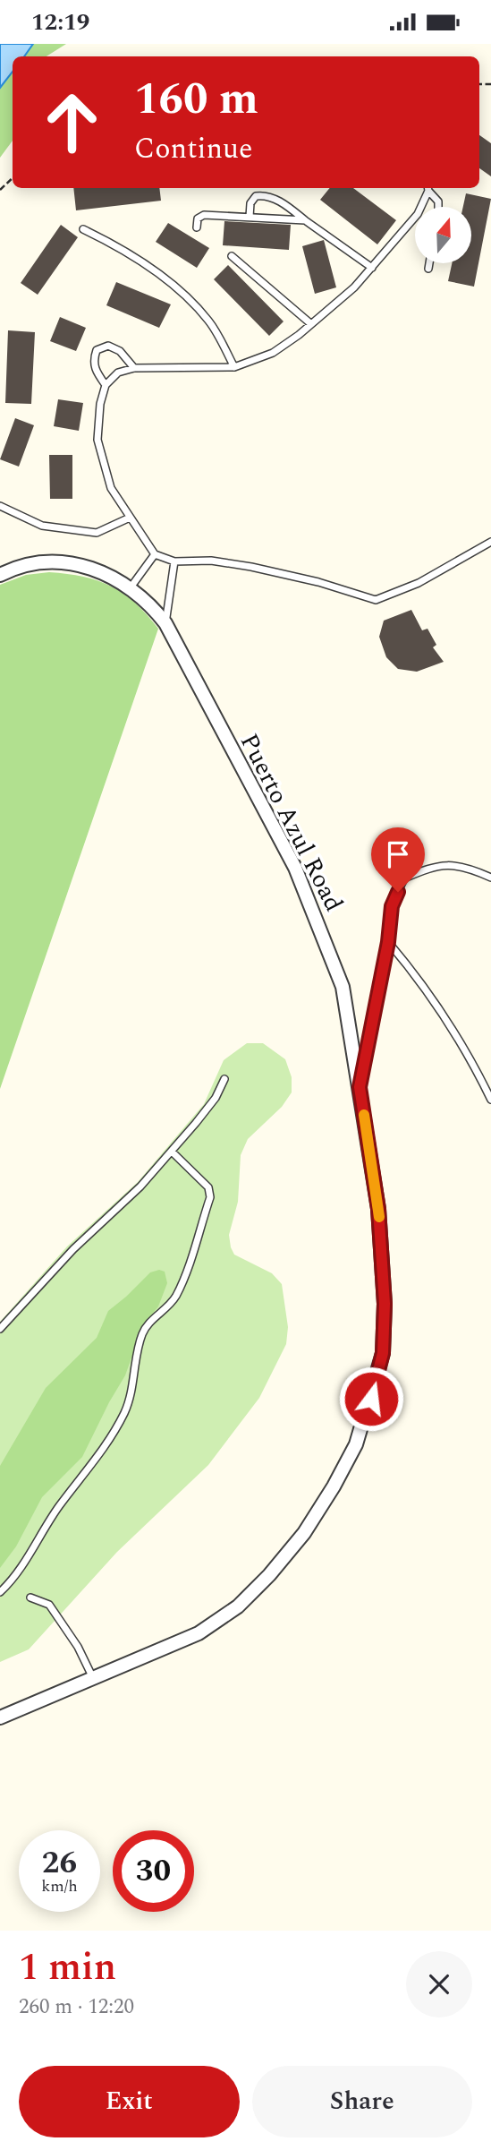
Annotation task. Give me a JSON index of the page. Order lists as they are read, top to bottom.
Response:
{
  "streets": {
    "street": ["Puerto Azul Road"]
  },
  "north": "top",
  "page": {
    "status": "12:19",
    "turn": ["160 m", "Continue"],
    "speed": "26 km/h",
    "limit": "30",
    "heading": ["1 min", "260 m · 12:20"],
    "buttons": ["Exit", "Share"]
  }
}
